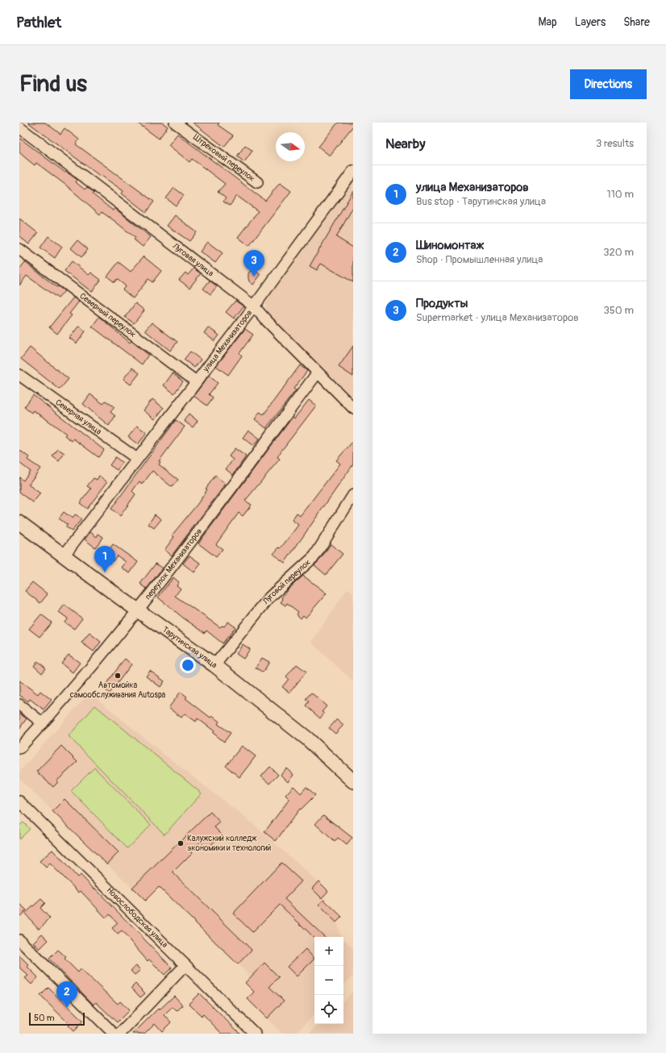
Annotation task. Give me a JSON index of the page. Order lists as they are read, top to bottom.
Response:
{
  "streets": {
    "main road": ["Тарутинская улица"],
    "street": [
      "Штрековый переулок",
      "Луговая улица",
      "Северный переулок",
      "улица Механизаторов",
      "Северная улица",
      "переулок Механизаторов",
      "Луговой переулок",
      "Новослободская улица"
    ]
  },
  "crossings": [
    ["Луговая улица", "улица Механизаторов"],
    ["Луговая улица", "переулок Механизаторов"],
    ["Северный переулок", "улица Механизаторов"],
    ["улица Механизаторов", "Северная улица"],
    ["улица Механизаторов", "Тарутинская улица"],
    ["переулок Механизаторов", "Тарутинская улица"],
    ["Луговой переулок", "Тарутинская улица"]
  ],
  "places": ["Автомойка самообслуживания Autospa", "Калужский колледж экономики и технологий"],
  "scale_bar": "50 m",
  "north": "right",
  "page": {
    "header": "Pathlet",
    "nav": ["Map", "Layers", "Share"],
    "buttons": "Directions",
    "title": "Find us",
    "heading": ["Nearby", "3 results"],
    "list": [
      {
        "mark": "1",
        "name": "улица Механизаторов",
        "note": "Bus stop · Тарутинская улица",
        "value": "110 m"
      },
      {
        "mark": "2",
        "name": "Шиномонтаж",
        "note": "Shop · Промышленная улица",
        "value": "320 m"
      },
      {
        "mark": "3",
        "name": "Продукты",
        "note": "Supermarket · улица Механизаторов",
        "value": "350 m"
      }
    ],
    "pins": ["3", "1", "2"],
    "map_buttons": ["+", "−"],
    "scale": "50 m"
  }
}
